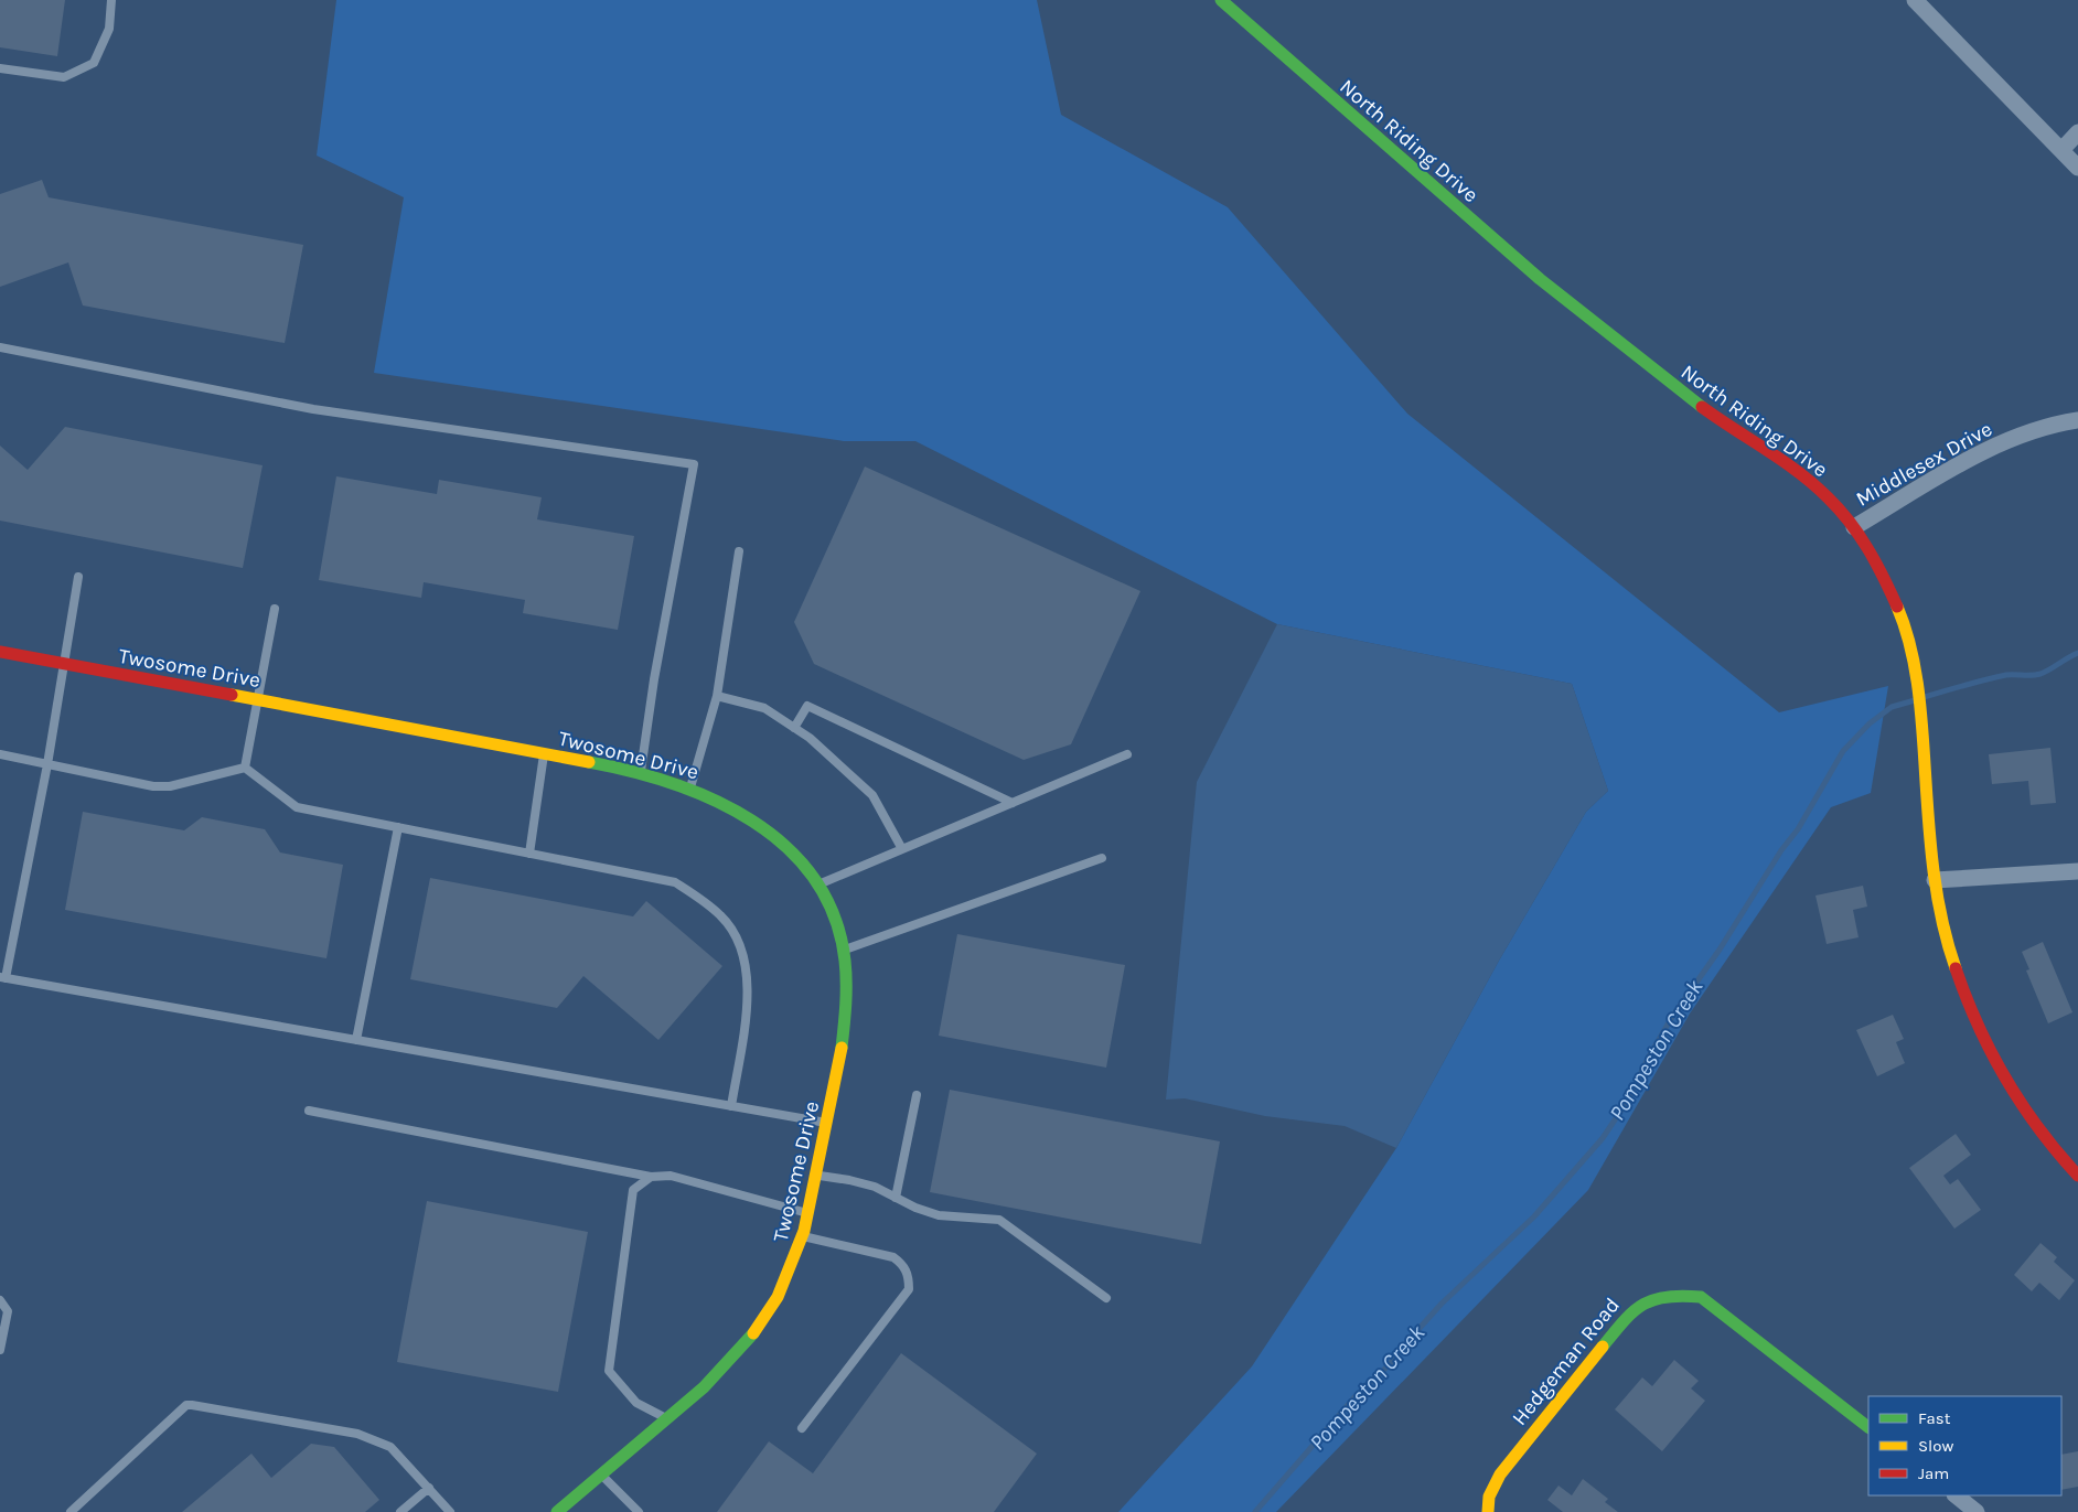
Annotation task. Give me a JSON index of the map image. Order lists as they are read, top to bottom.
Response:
{
  "streets": {
    "street": [
      "North Riding Drive",
      "Middlesex Drive",
      "Twosome Drive",
      "Hedgeman Road"
    ]
  },
  "crossings": [
    ["North Riding Drive", "Middlesex Drive"]
  ],
  "water": ["Pompeston Creek"],
  "legend": ["Fast", "Slow", "Jam"]
}
